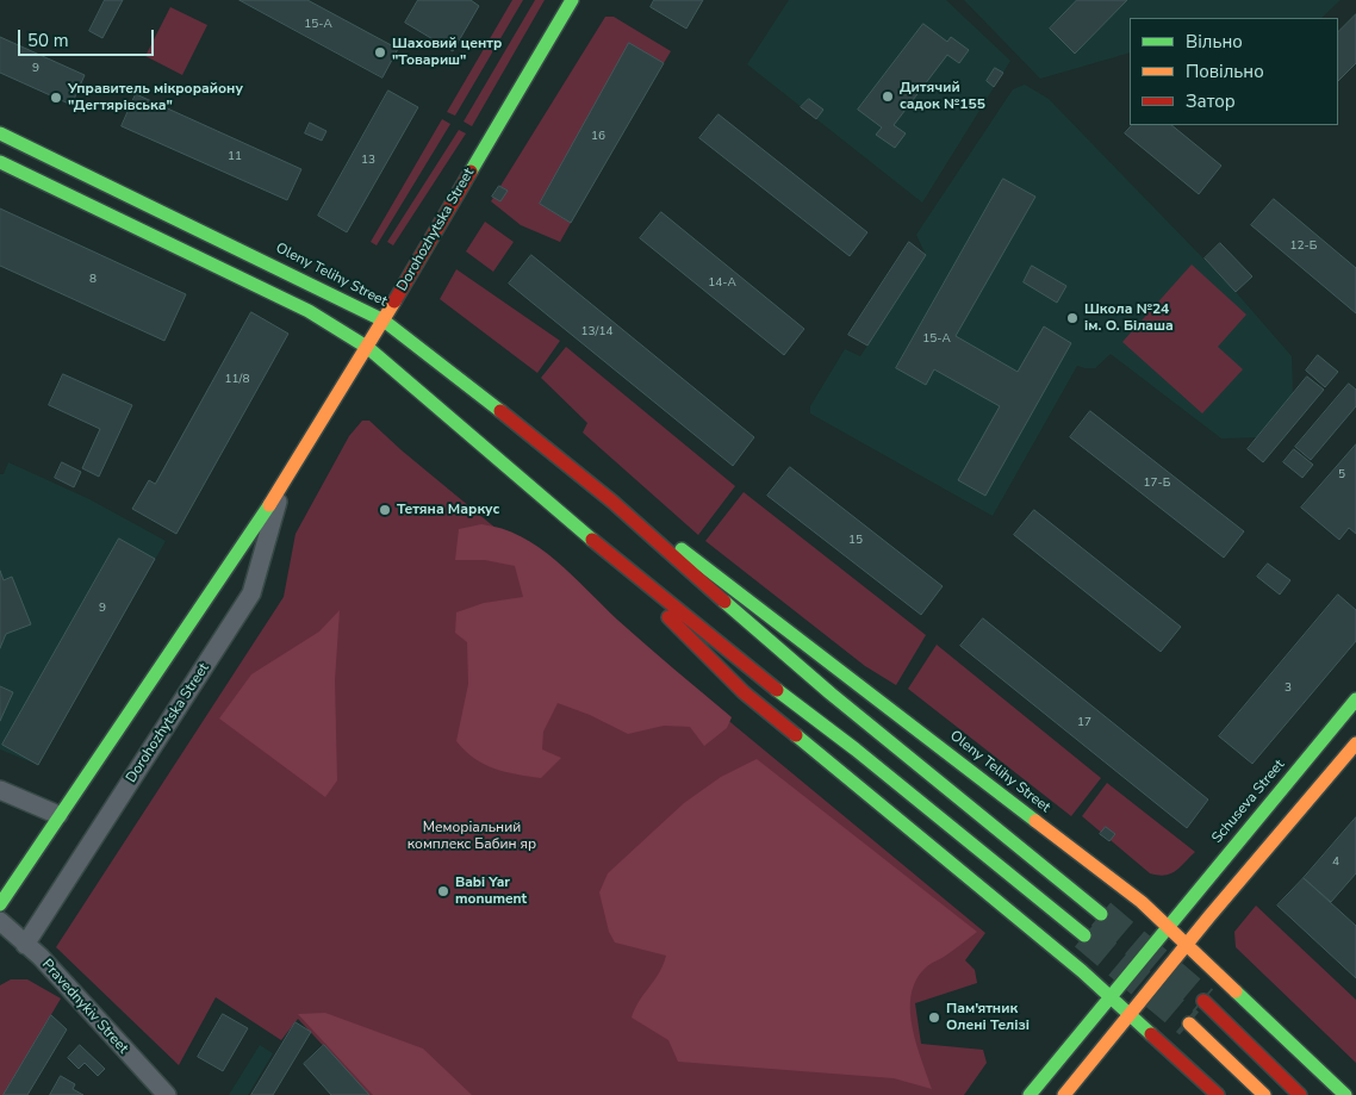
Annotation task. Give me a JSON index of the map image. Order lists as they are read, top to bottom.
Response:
{
  "streets": {
    "main road": ["Dorohozhytska Street", "Oleny Telihy Street", "Schuseva Street"],
    "street": ["Pravednykiv Street"]
  },
  "crossings": [
    ["Dorohozhytska Street", "Oleny Telihy Street"],
    ["Dorohozhytska Street", "Pravednykiv Street"],
    ["Oleny Telihy Street", "Schuseva Street"]
  ],
  "parks": ["Меморіальний комплекс Бабин яр"],
  "places": [
    "Шаховий центр \"Товариш\"",
    "Дитячий садок №155",
    "Управитель мікрорайону \"Дегтярівська\"",
    "Школа №24 ім. О. Білаша",
    "Тетяна Маркус",
    "Babi Yar monument",
    "Пам'ятник Олені Телізі"
  ],
  "house_numbers": [
    "15-А",
    "9",
    "16",
    "11",
    "13",
    "12-Б",
    "8",
    "14-А",
    "13/14",
    "15-А",
    "11/8",
    "5",
    "17-Б",
    "15",
    "9",
    "3",
    "17",
    "4"
  ],
  "legend": ["Вільно", "Повільно", "Затор"],
  "scale_bar": "50 m"
}
